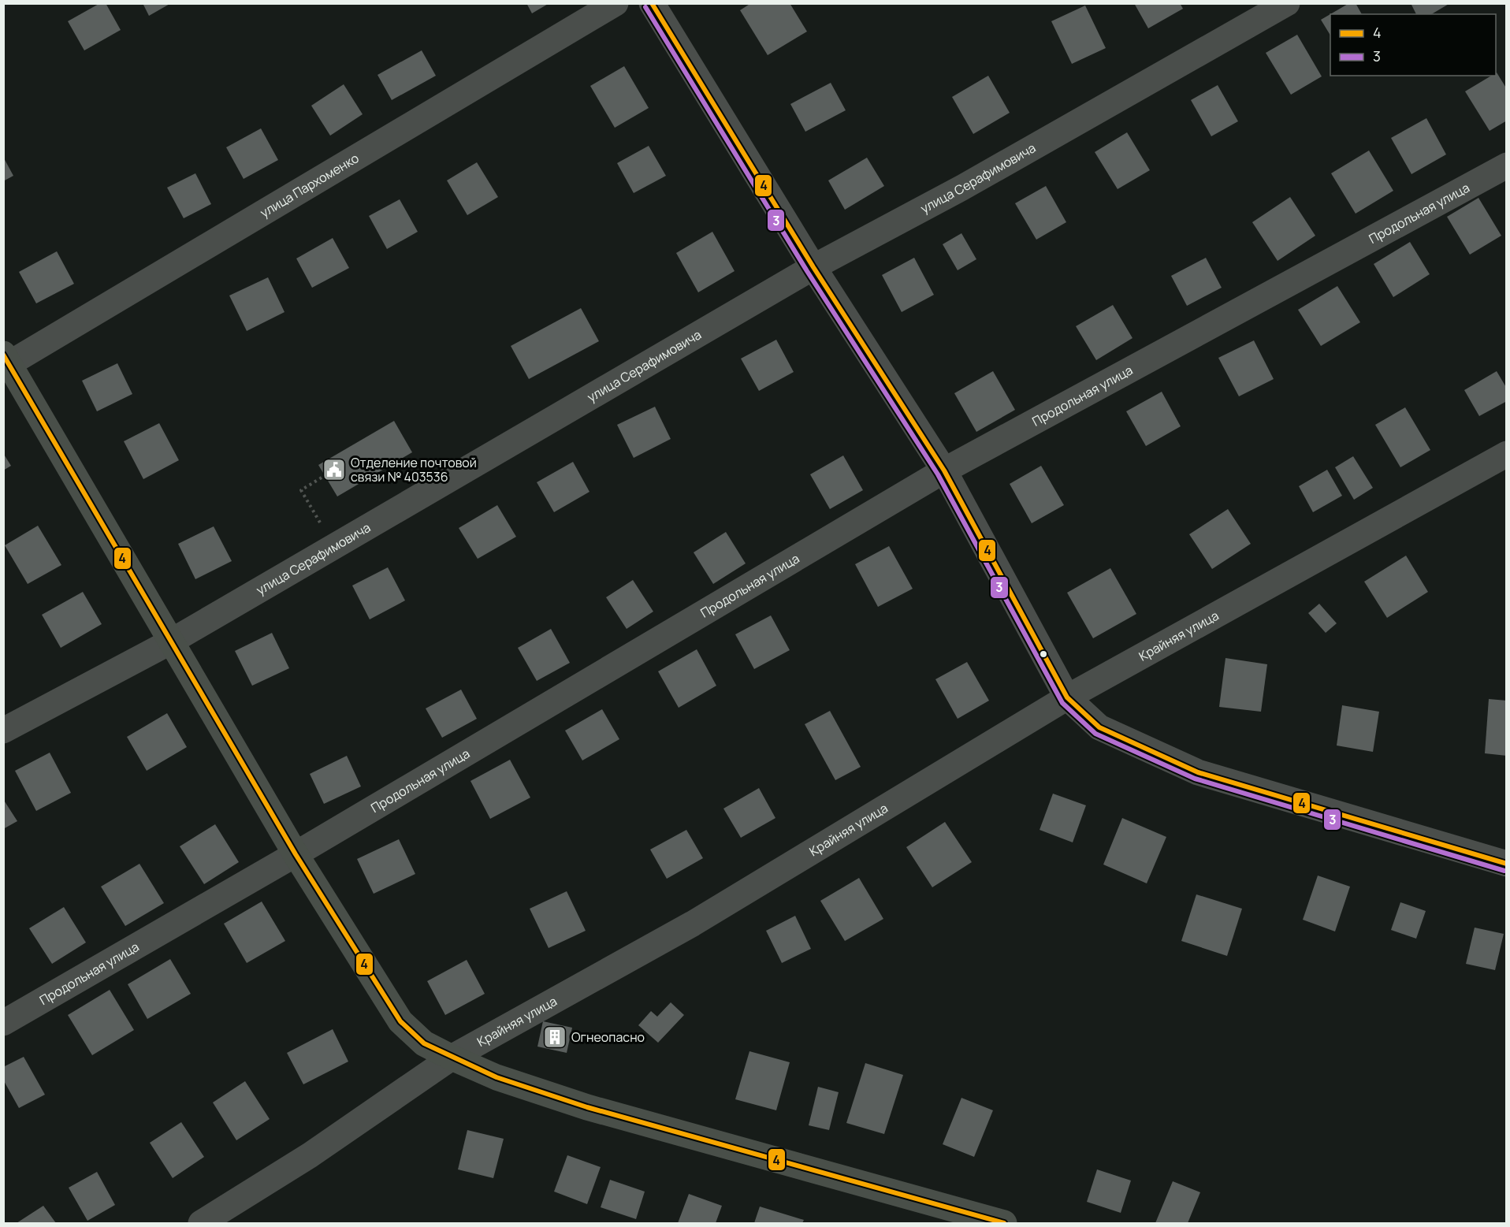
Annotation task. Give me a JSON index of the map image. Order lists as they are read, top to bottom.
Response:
{
  "streets": {
    "street": [
      "улица Серафимовича",
      "улица Пархоменко",
      "Продольная улица",
      "Крайняя улица"
    ]
  },
  "places": {
    "public building": ["Отделение почтовой связи № 403536"],
    "building": ["Огнеопасно"]
  },
  "lines": ["transit line 4", "transit line 3"],
  "legend": ["4", "3"]
}
